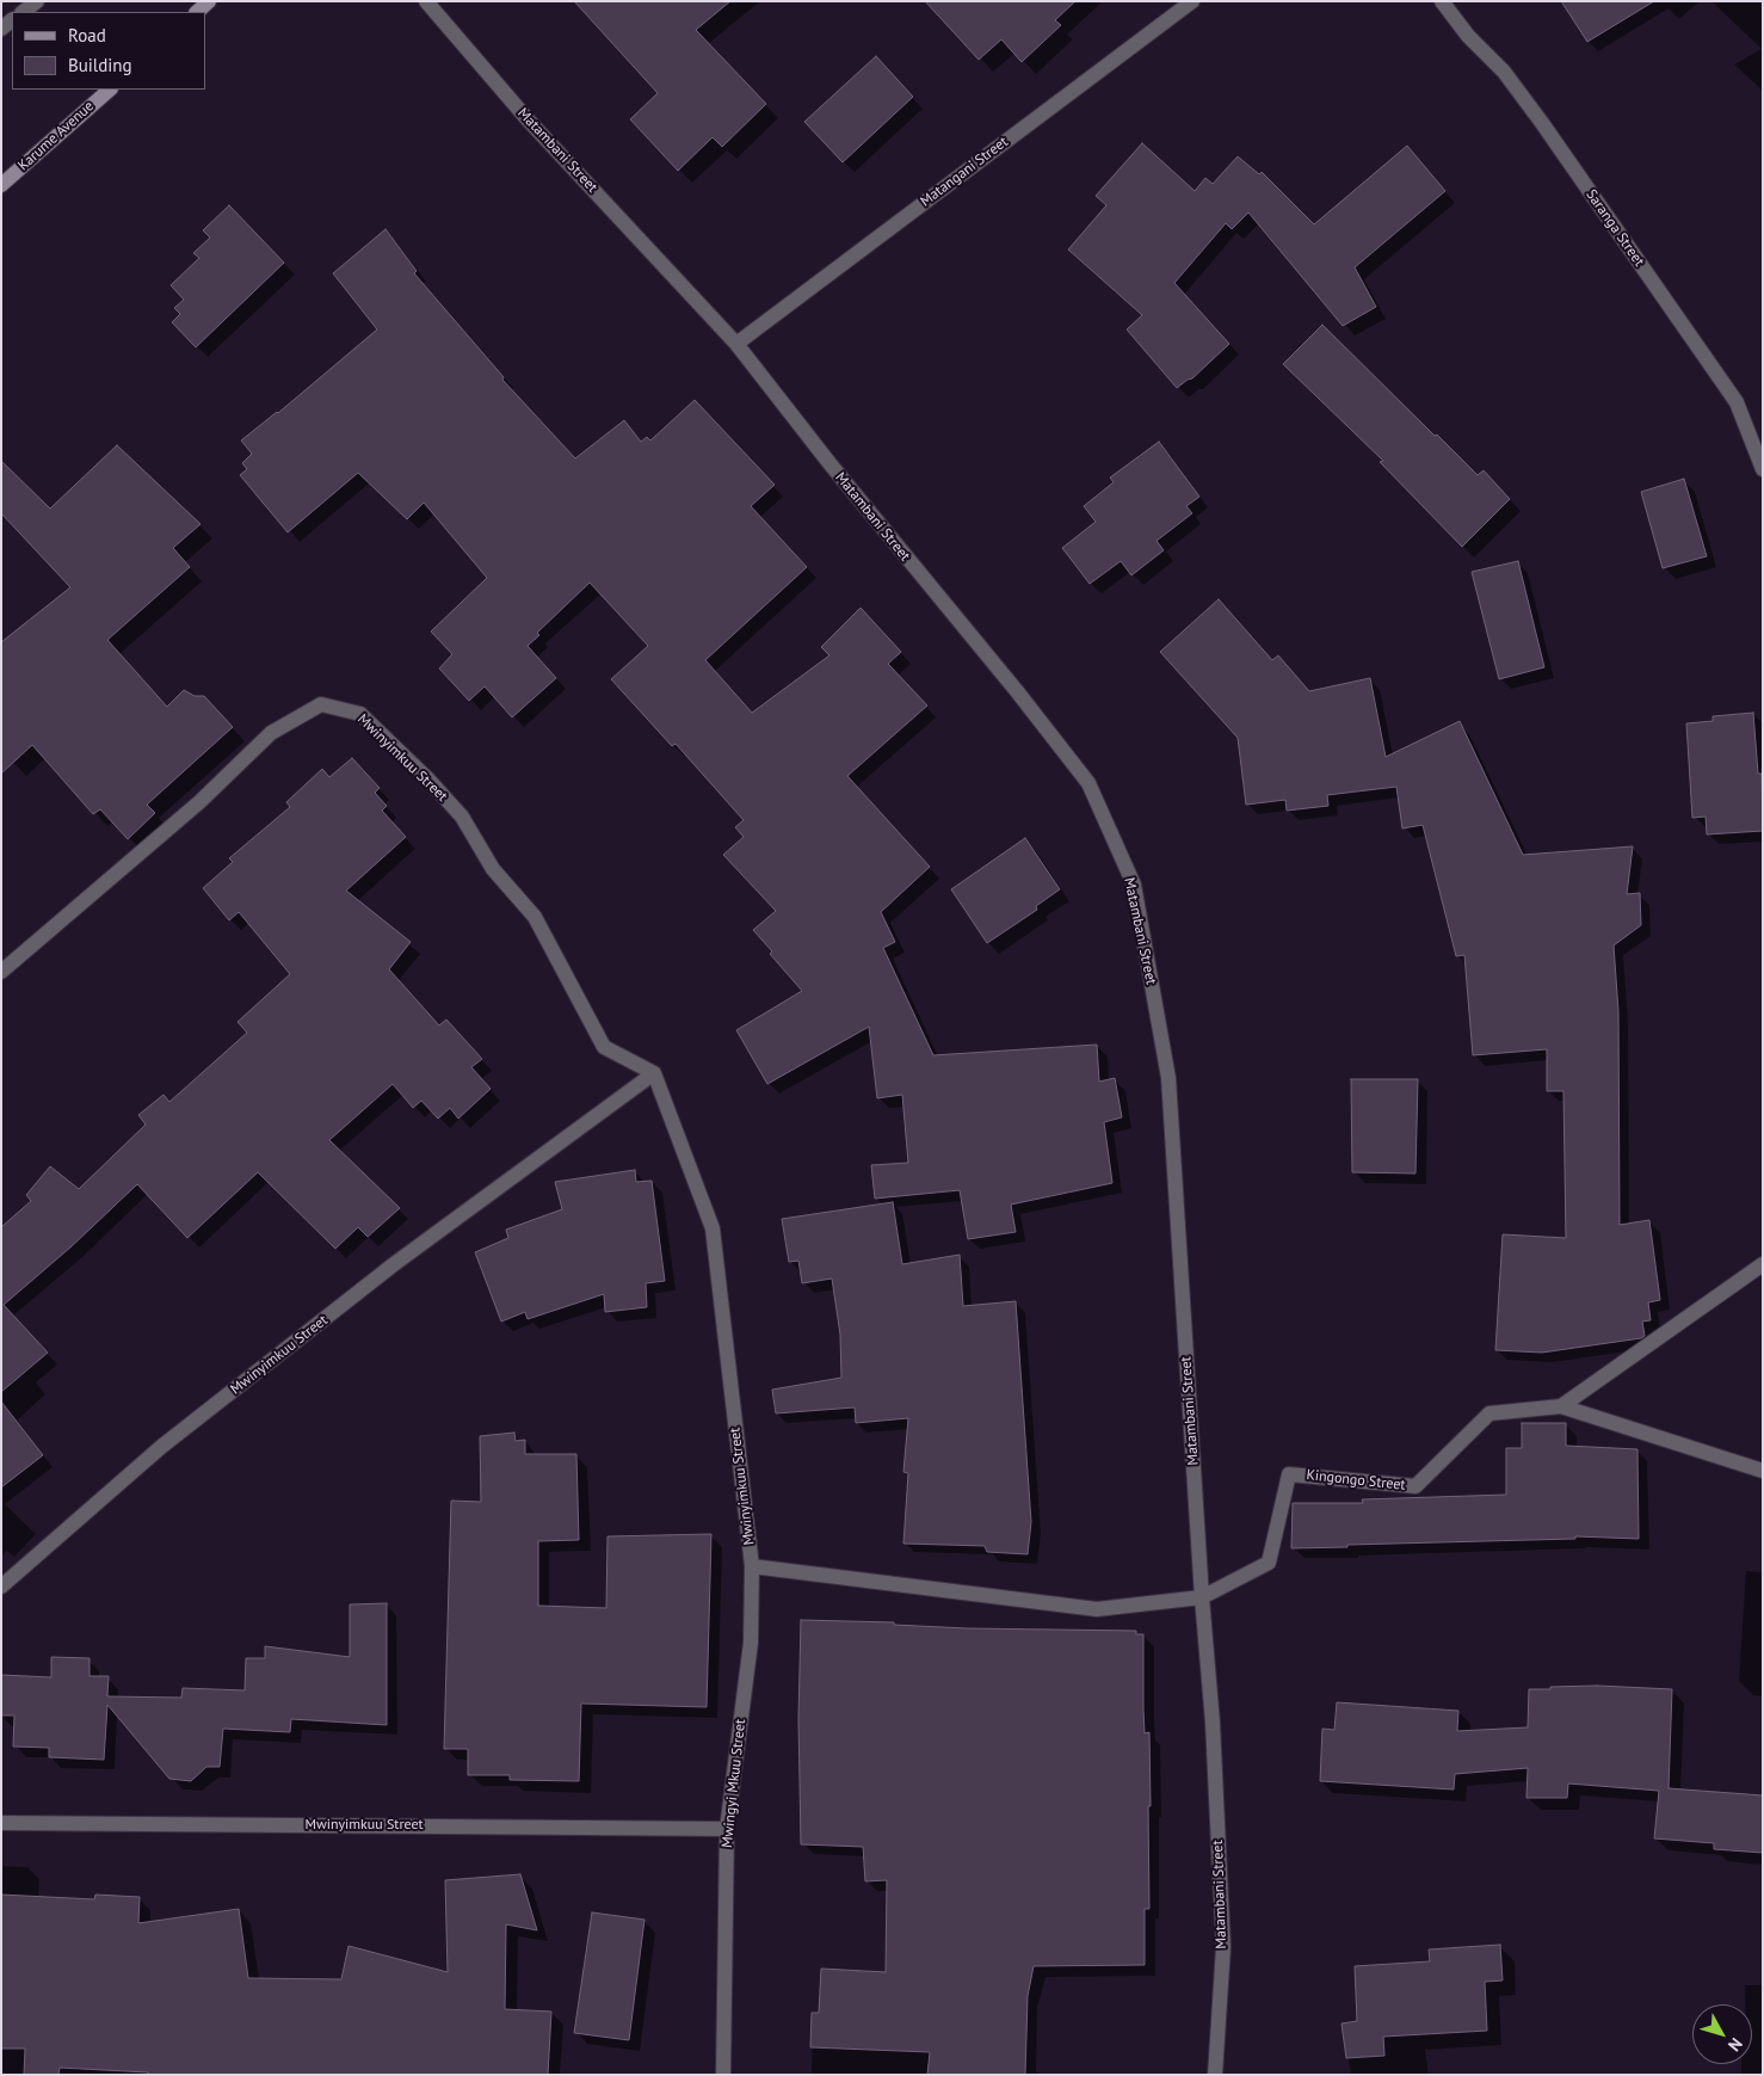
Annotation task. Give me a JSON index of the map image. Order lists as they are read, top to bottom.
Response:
{
  "streets": {
    "main road": ["Karume Avenue"],
    "street": [
      "Matambani Street",
      "Matangani Street",
      "Saranga Street",
      "Mwinyimkuu Street",
      "Kingongo Street",
      "Mwingyi Mkuu Street"
    ]
  },
  "crossings": [
    ["Matambani Street", "Matangani Street"],
    ["Matambani Street", "Mwinyimkuu Street"],
    ["Matambani Street", "Kingongo Street"],
    ["Mwinyimkuu Street", "Kingongo Street"],
    ["Mwinyimkuu Street", "Mwingyi Mkuu Street"]
  ],
  "legend": ["Road", "Building"],
  "north": "bottom right"
}
